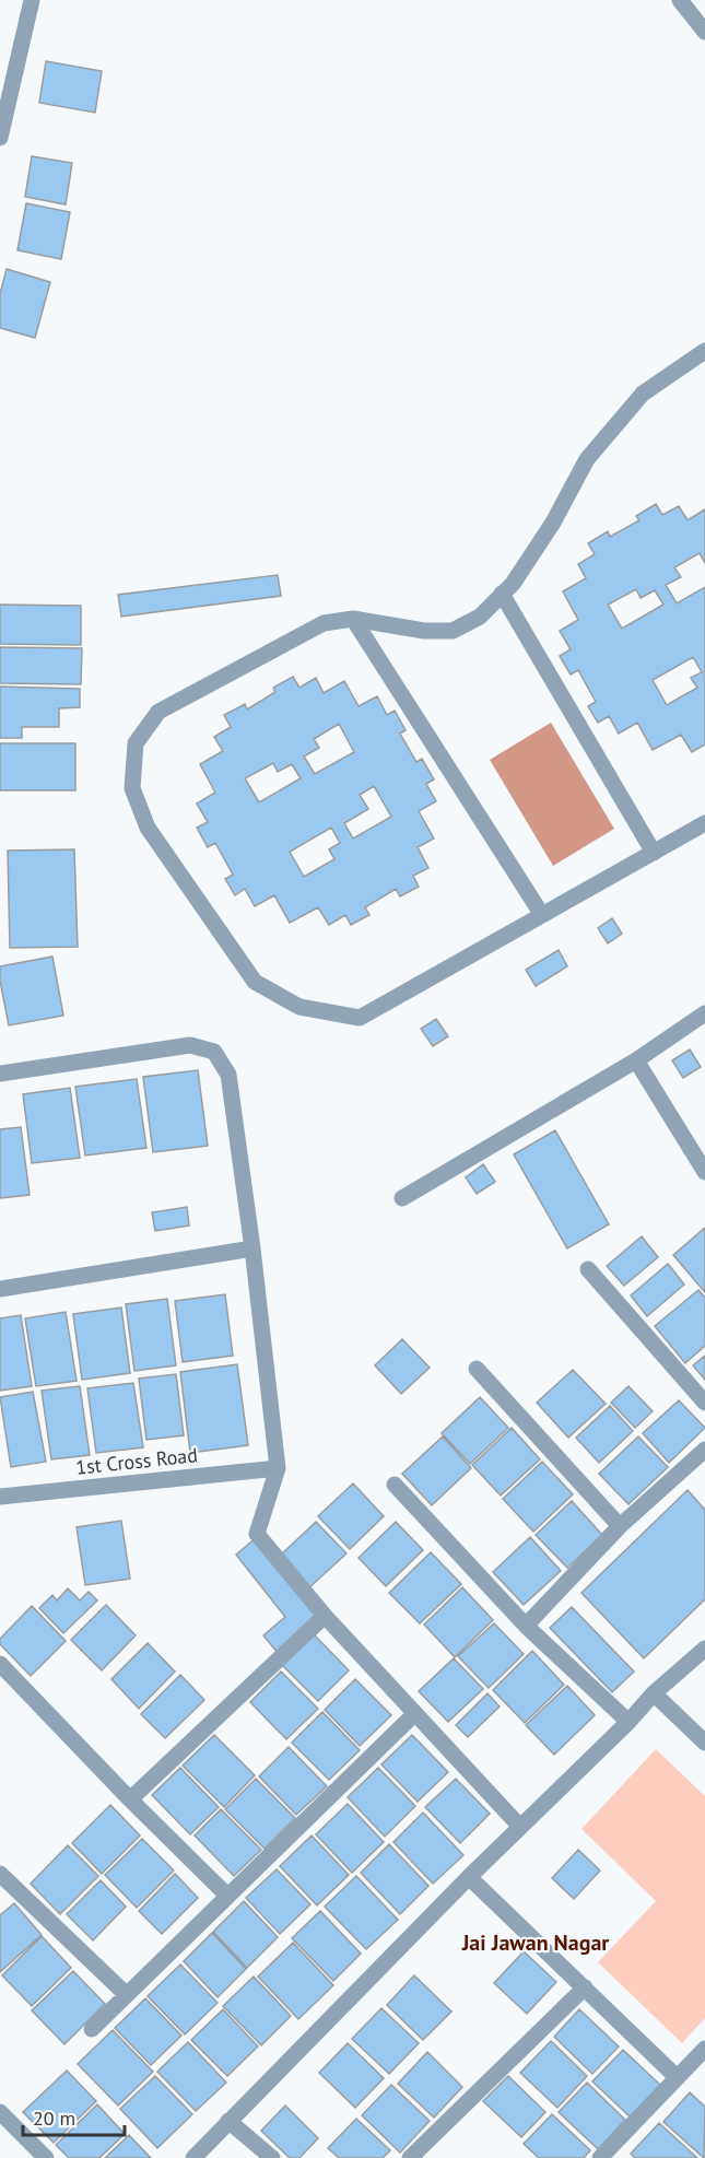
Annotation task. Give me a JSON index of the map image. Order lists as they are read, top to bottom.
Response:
{
  "streets": {
    "street": ["1st Cross Road"]
  },
  "districts": ["Jai Jawan Nagar"],
  "scale_bar": "20 m"
}
